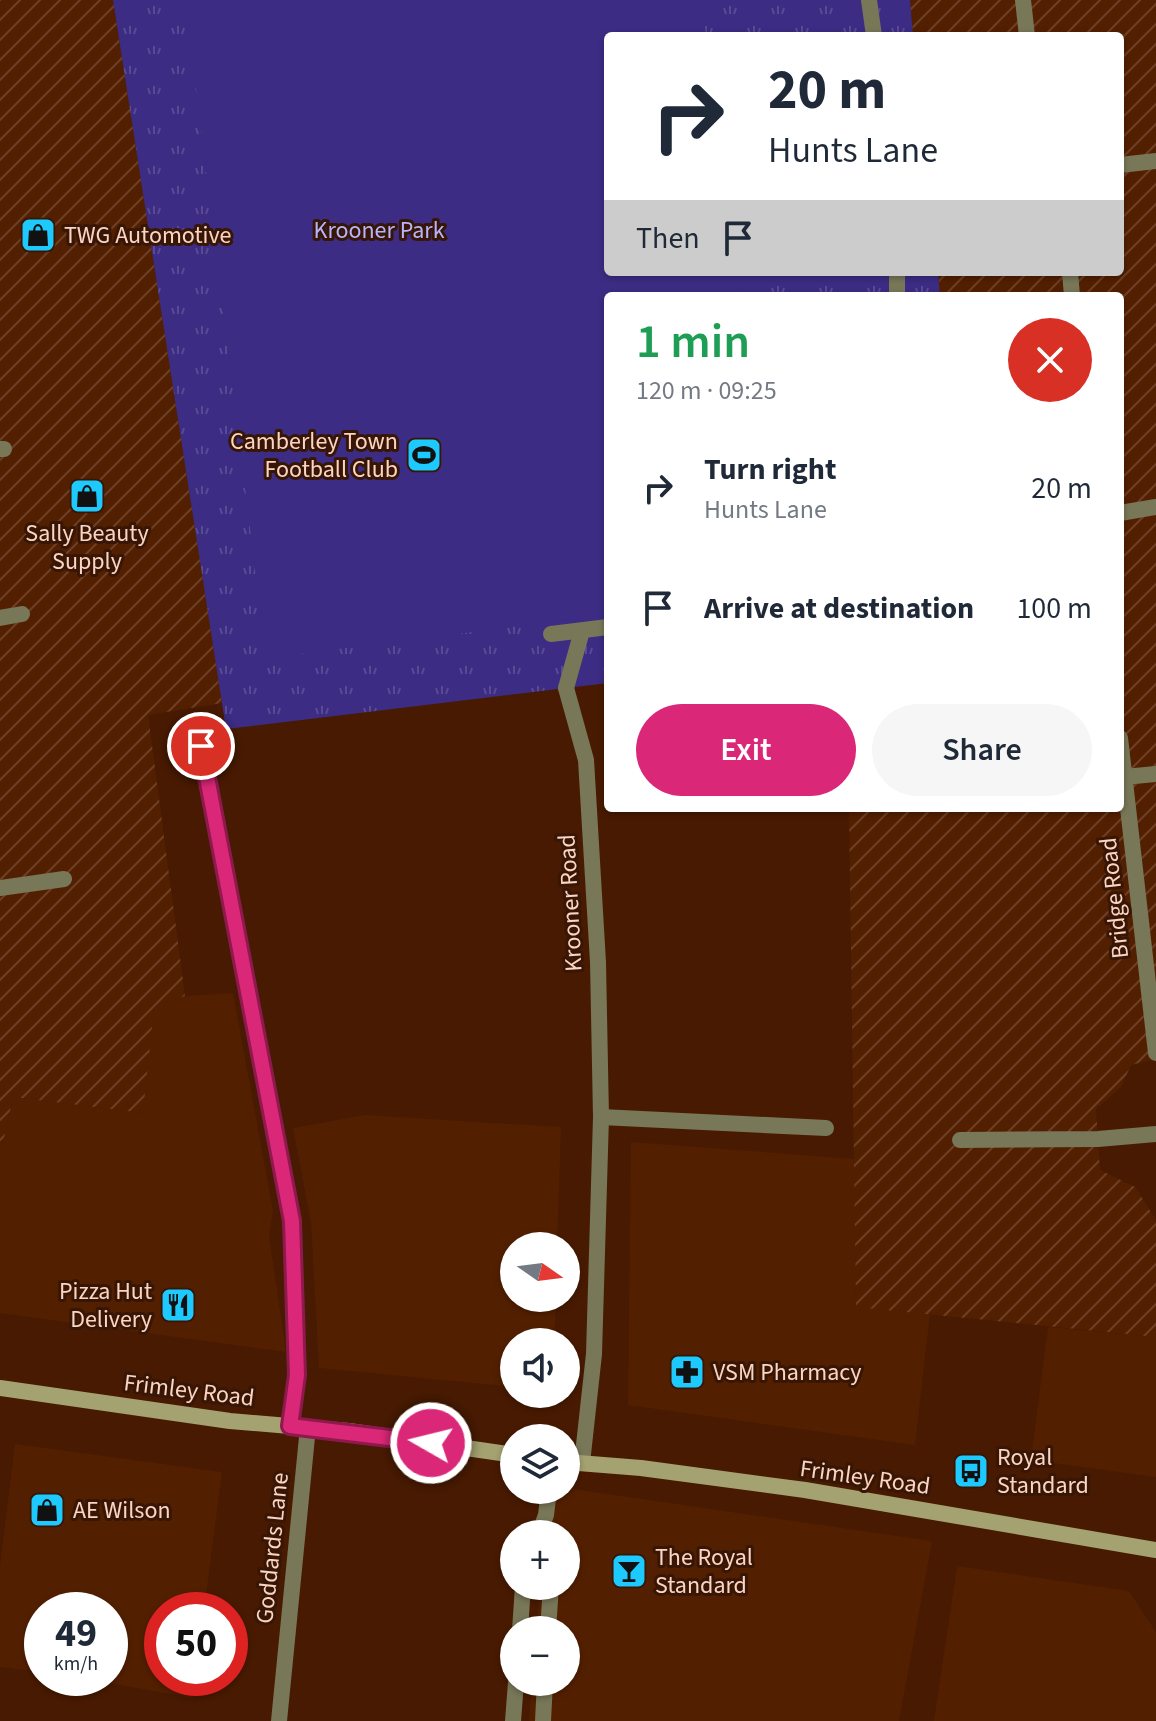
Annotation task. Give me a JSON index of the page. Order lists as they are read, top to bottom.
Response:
{
  "streets": {
    "main road": ["Frimley Road"],
    "street": ["Bridge Road", "Krooner Road", "Goddards Lane"]
  },
  "crossings": [
    ["Frimley Road", "Goddards Lane"]
  ],
  "parks": ["Krooner Park"],
  "places": {
    "shop": ["TWG Automotive", "Sally Beauty Supply", "AE Wilson"],
    "sports": ["Camberley Town Football Club"],
    "restaurant": ["Pizza Hut Delivery"],
    "pharmacy": ["VSM Pharmacy"],
    "bus stop": ["Royal Standard"],
    "bar": ["The Royal Standard"]
  },
  "north": "right",
  "page": {
    "turn": ["20 m", "Hunts Lane"],
    "then": "Then",
    "heading": ["1 min", "120 m · 09:25"],
    "list": [
      {
        "name": "Turn right",
        "note": "Hunts Lane",
        "value": "20 m"
      },
      {
        "name": "Arrive at destination",
        "value": "100 m"
      }
    ],
    "buttons": ["Exit", "Share"],
    "map_buttons": ["+", "−"],
    "speed": "49 km/h",
    "limit": "50"
  }
}
